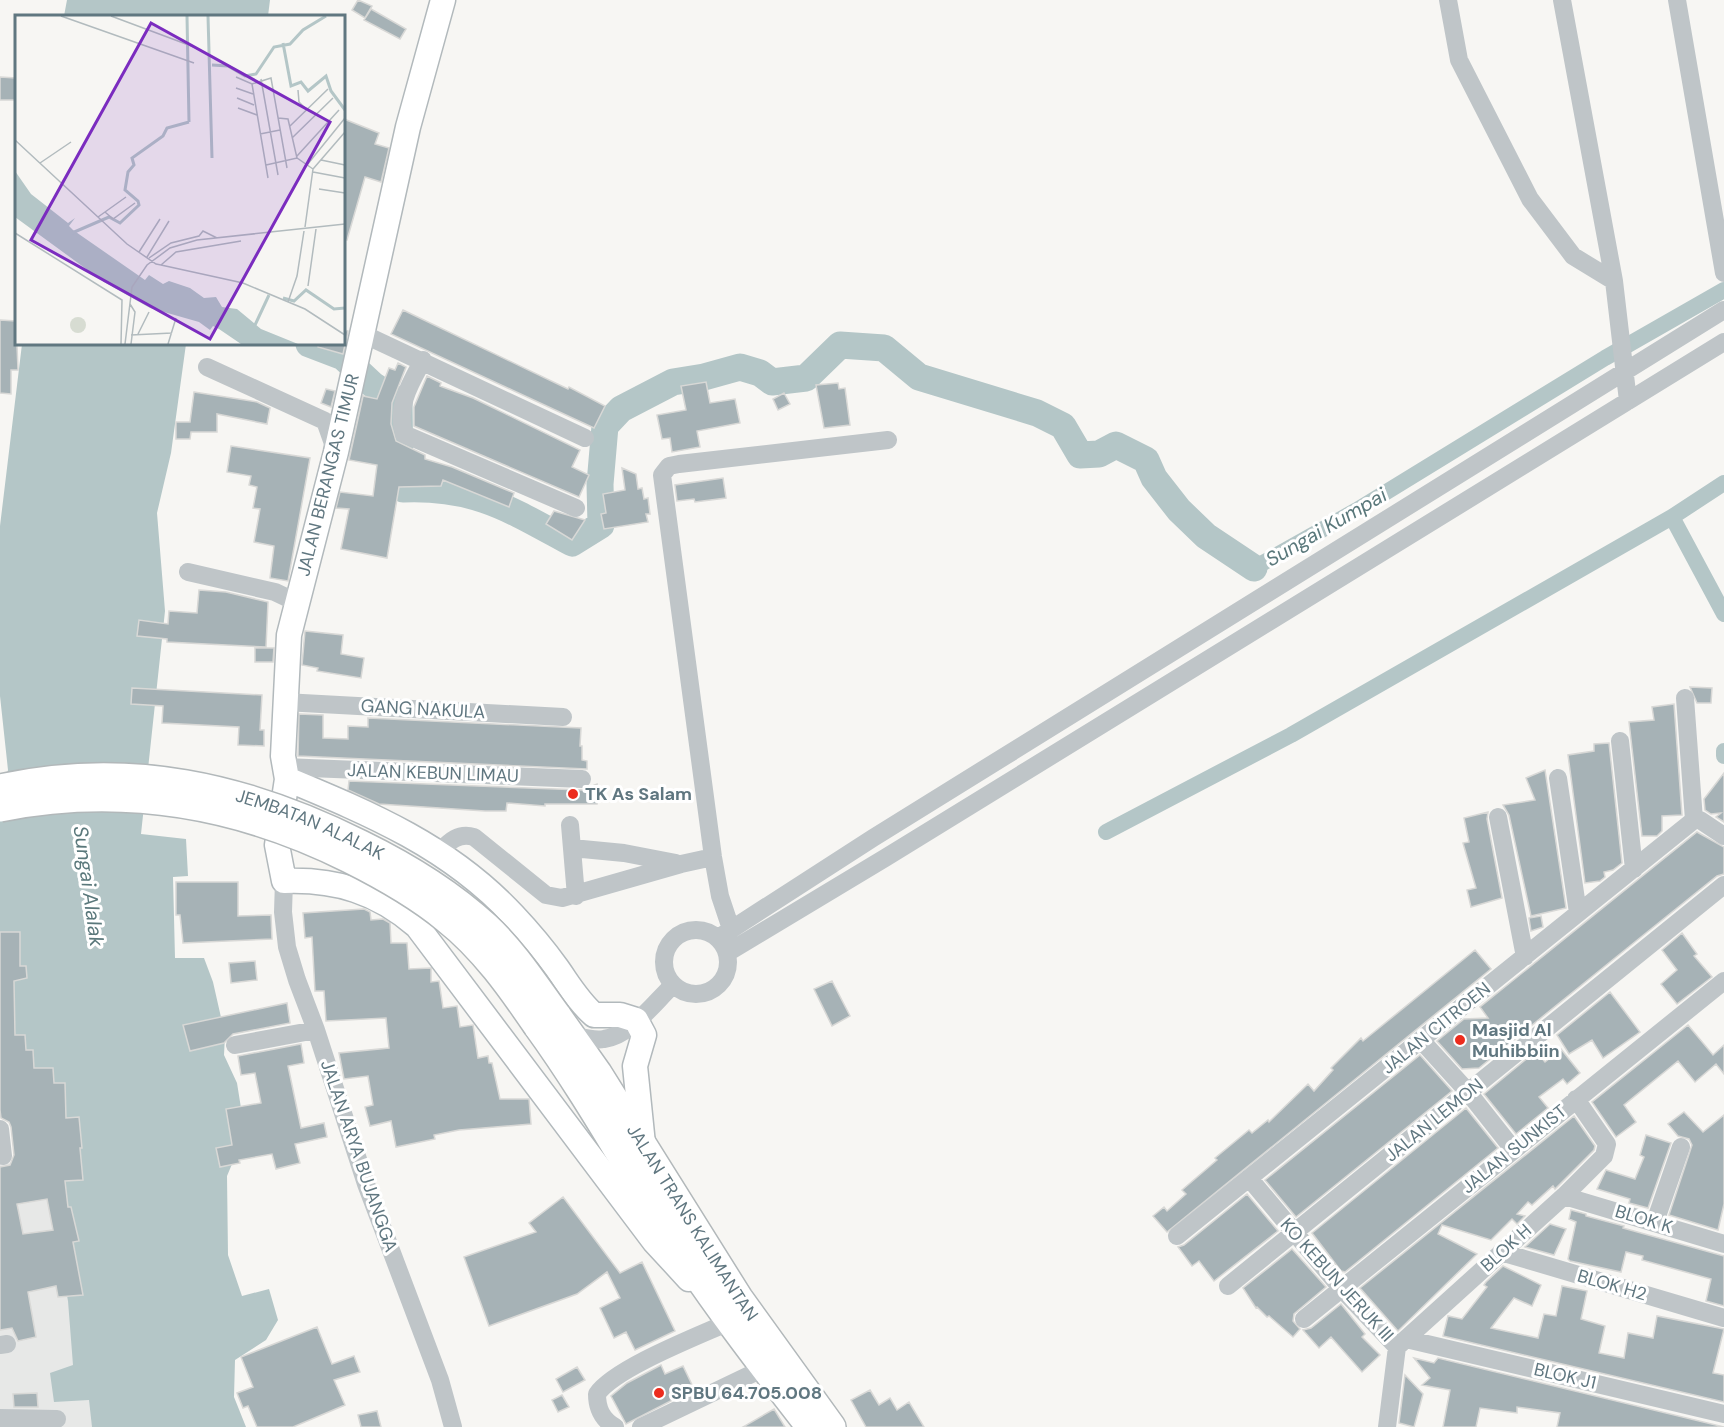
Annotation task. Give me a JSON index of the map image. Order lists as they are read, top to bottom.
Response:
{
  "streets": {
    "highway": ["JEMBATAN ALALAK", "JALAN TRANS KALIMANTAN"],
    "main road": ["JALAN BERANGAS TIMUR"],
    "street": [
      "GANG NAKULA",
      "JALAN KEBUN LIMAU",
      "JALAN CITROEN",
      "JALAN LEMON",
      "JALAN SUNKIST",
      "JALAN ARYA BUJANGGA",
      "BLOK K",
      "BLOK H",
      "KO KEBUN JERUK III",
      "BLOK H2",
      "BLOK J1"
    ]
  },
  "crossings": [
    ["JALAN BERANGAS TIMUR", "GANG NAKULA"],
    ["JALAN BERANGAS TIMUR", "JALAN KEBUN LIMAU"],
    ["JALAN BERANGAS TIMUR", "JALAN ARYA BUJANGGA"],
    ["JEMBATAN ALALAK", "JALAN TRANS KALIMANTAN"],
    ["JALAN CITROEN", "KO KEBUN JERUK III"],
    ["JALAN LEMON", "KO KEBUN JERUK III"],
    ["JALAN SUNKIST", "BLOK H"],
    ["JALAN SUNKIST", "KO KEBUN JERUK III"],
    ["BLOK K", "BLOK H"],
    ["BLOK H", "KO KEBUN JERUK III"],
    ["BLOK H", "BLOK H2"],
    ["BLOK H", "BLOK J1"],
    ["KO KEBUN JERUK III", "BLOK J1"]
  ],
  "water": ["Sungai Kumpai", "Sungai Alalak"],
  "places": ["TK As Salam", "Masjid Al Muhibbiin", "SPBU 64.705.008"]
}
